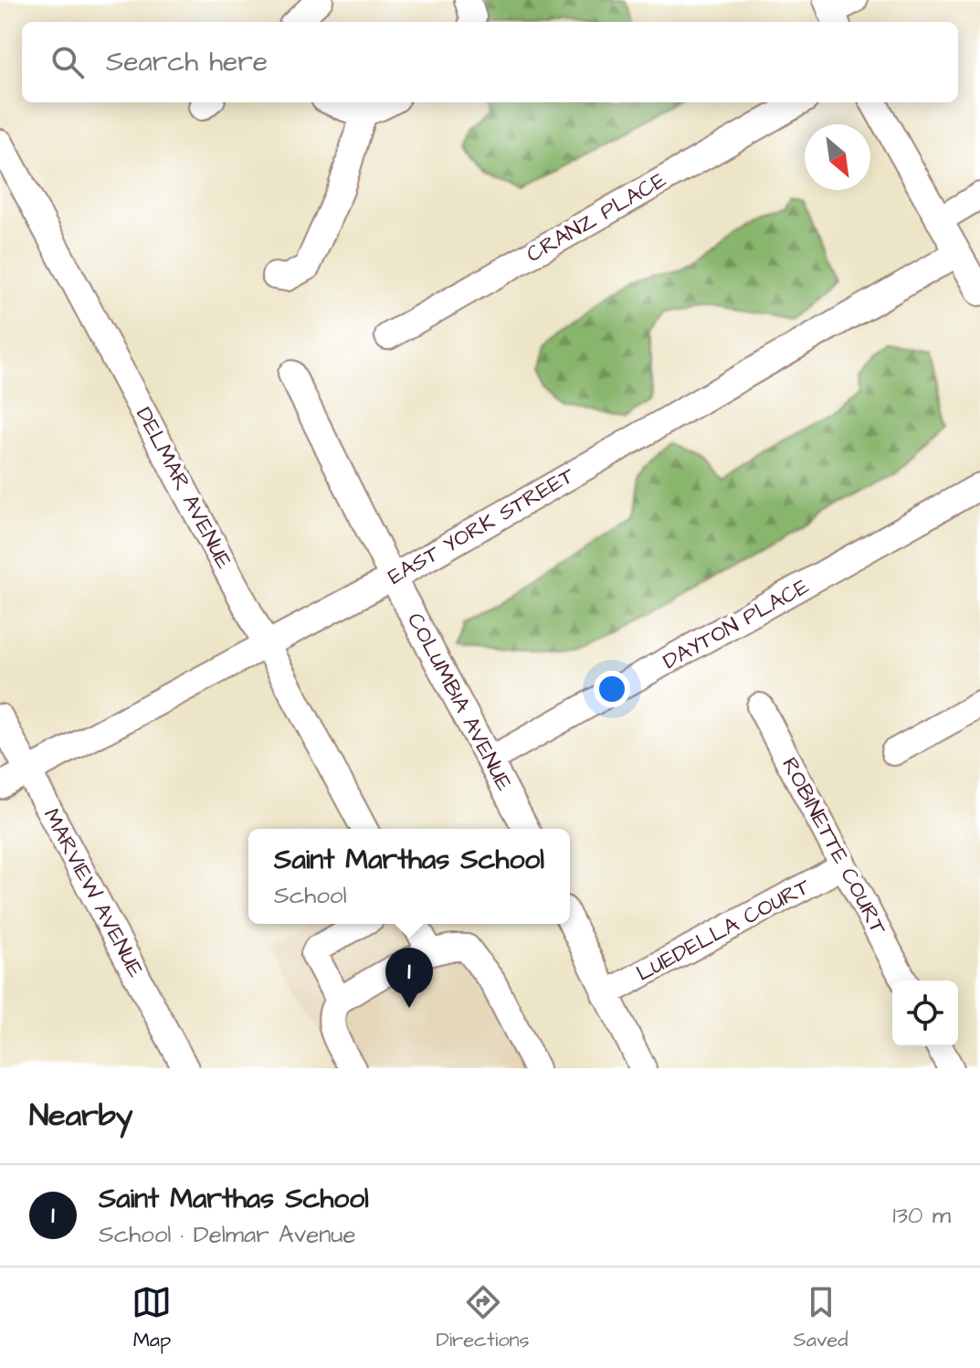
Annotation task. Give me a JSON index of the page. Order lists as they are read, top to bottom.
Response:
{
  "streets": {
    "street": [
      "CRANZ PLACE",
      "DELMAR AVENUE",
      "EAST YORK STREET",
      "DAYTON PLACE",
      "COLUMBIA AVENUE",
      "ROBINETTE COURT",
      "MARVIEW AVENUE",
      "LUEDELLA COURT"
    ]
  },
  "crossings": [
    ["DELMAR AVENUE", "EAST YORK STREET"],
    ["EAST YORK STREET", "COLUMBIA AVENUE"],
    ["EAST YORK STREET", "MARVIEW AVENUE"],
    ["DAYTON PLACE", "COLUMBIA AVENUE"],
    ["ROBINETTE COURT", "LUEDELLA COURT"]
  ],
  "north": "bottom right",
  "page": {
    "search": "Search here",
    "popup": ["Saint Marthas School", "School"],
    "pins": "1",
    "heading": "Nearby",
    "list": [
      {
        "mark": "1",
        "name": "Saint Marthas School",
        "note": "School · Delmar Avenue",
        "value": "130 m"
      }
    ],
    "nav": ["Map", "Directions", "Saved"]
  }
}
